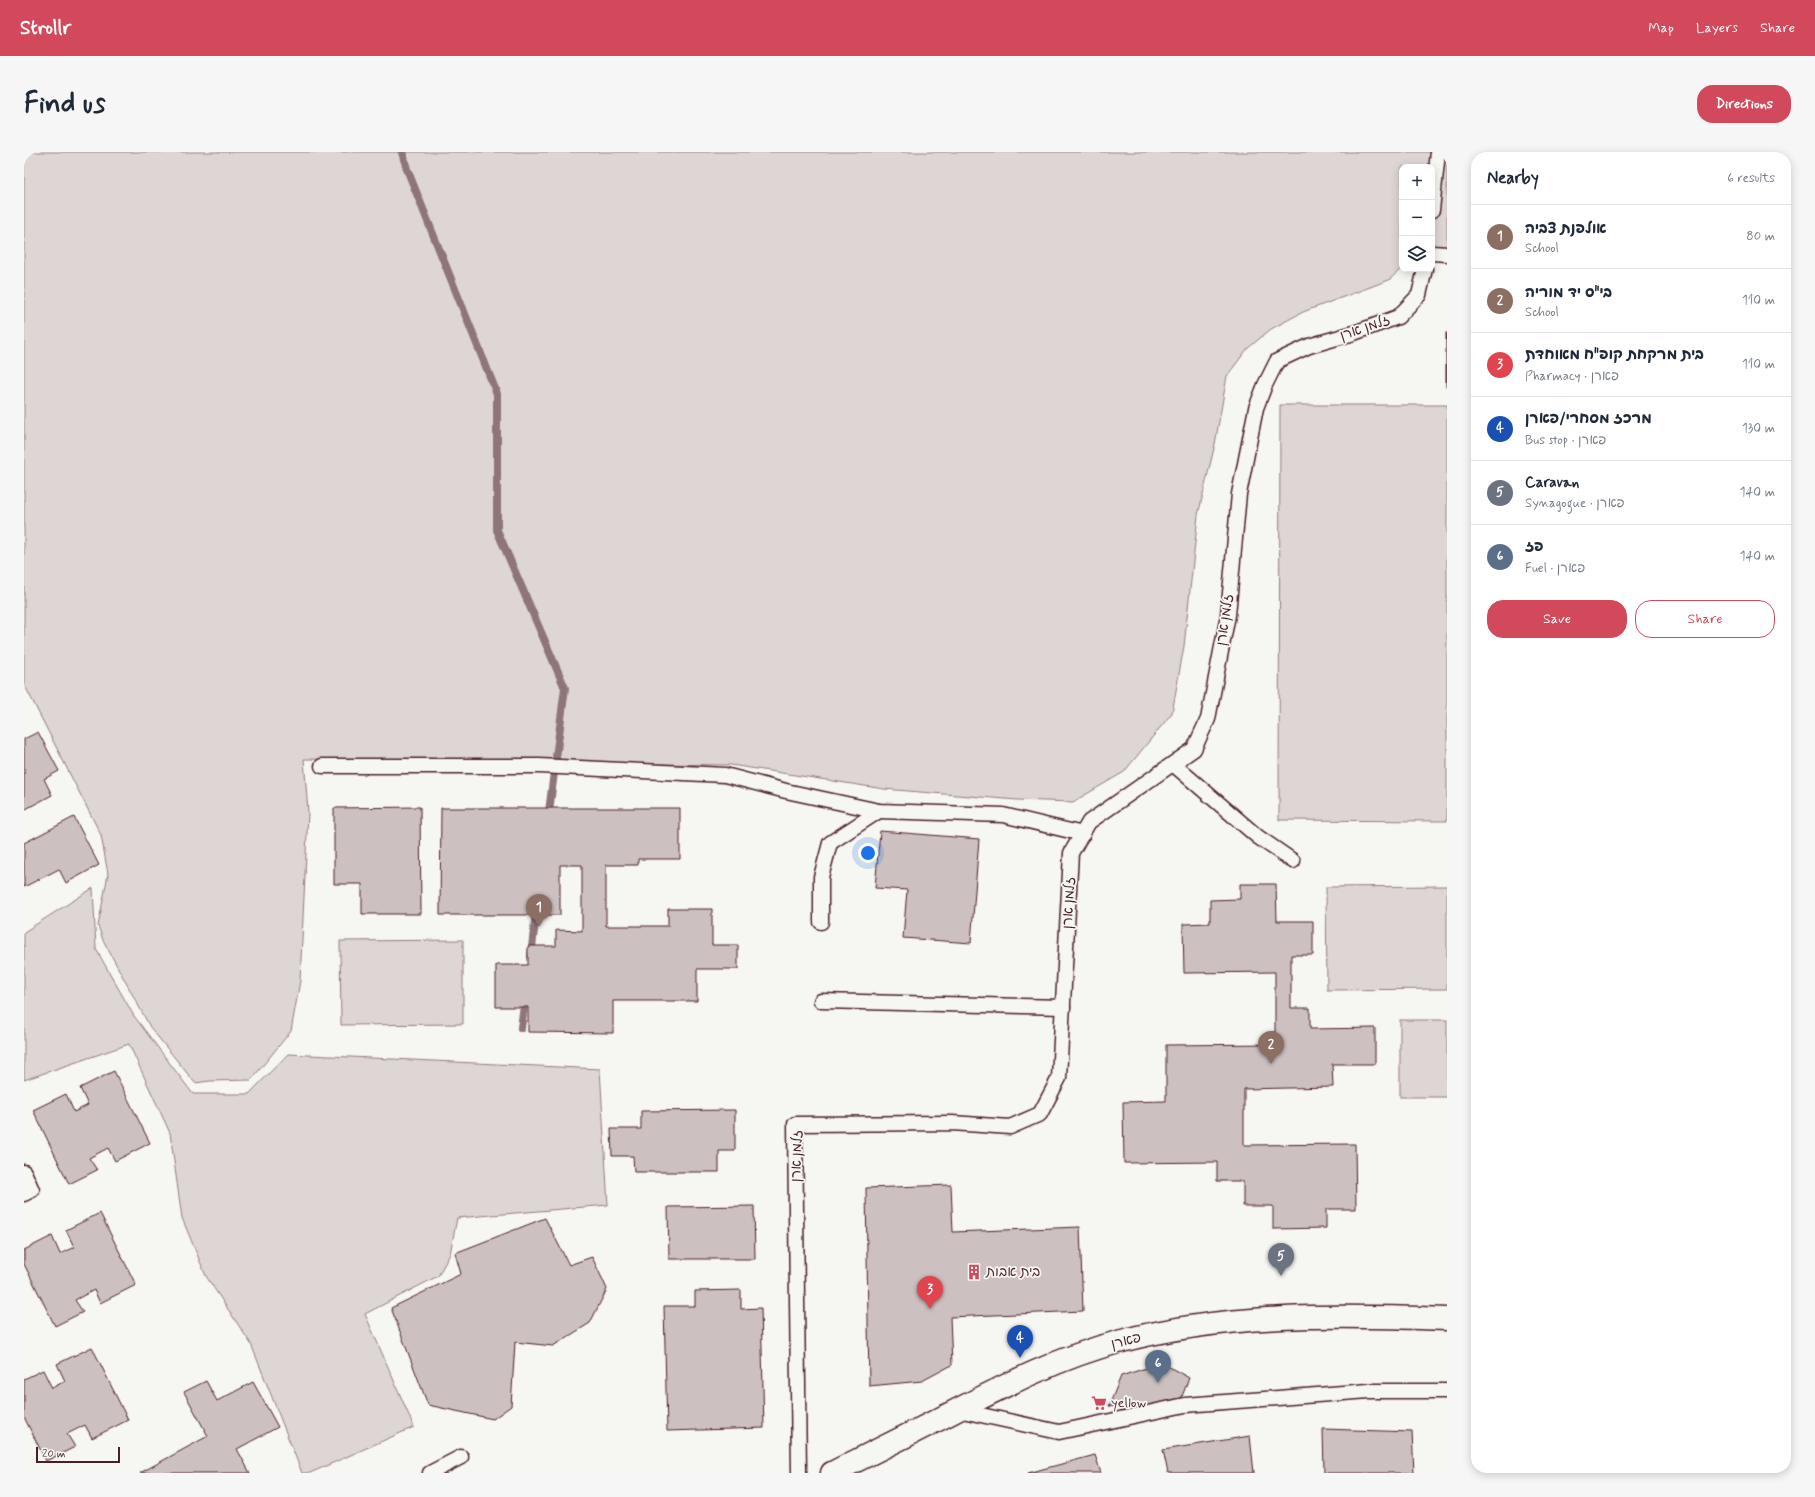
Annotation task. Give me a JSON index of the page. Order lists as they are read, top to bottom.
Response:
{
  "streets": {
    "street": ["פארן"],
    "lane": ["זלמן ארן"]
  },
  "places": {
    "building": ["בית אבות"],
    "supermarket": ["yellow"]
  },
  "scale_bar": "20 m",
  "page": {
    "header": "Strollr",
    "nav": ["Map", "Layers", "Share"],
    "buttons": [
      "Directions",
      ["Save", "Share"]
    ],
    "title": "Find us",
    "heading": ["Nearby", "6 results"],
    "map_buttons": ["+", "−"],
    "list": [
      {
        "mark": "1",
        "name": "אולפנת צביה",
        "note": "School",
        "value": "80 m"
      },
      {
        "mark": "2",
        "name": "בי\"ס יד מוריה",
        "note": "School",
        "value": "110 m"
      },
      {
        "mark": "3",
        "name": "בית מרקחת קופ\"ח מאוחדת",
        "note": "Pharmacy · פארן",
        "value": "110 m"
      },
      {
        "mark": "4",
        "name": "מרכז מסחרי/פארן",
        "note": "Bus stop · פארן",
        "value": "130 m"
      },
      {
        "mark": "5",
        "name": "Caravan",
        "note": "Synagogue · פארן",
        "value": "140 m"
      },
      {
        "mark": "6",
        "name": "פז",
        "note": "Fuel · פארן",
        "value": "140 m"
      }
    ],
    "pins": [
      "1",
      "2",
      "5",
      "3",
      "4",
      "6"
    ],
    "scale": "20 m"
  }
}
